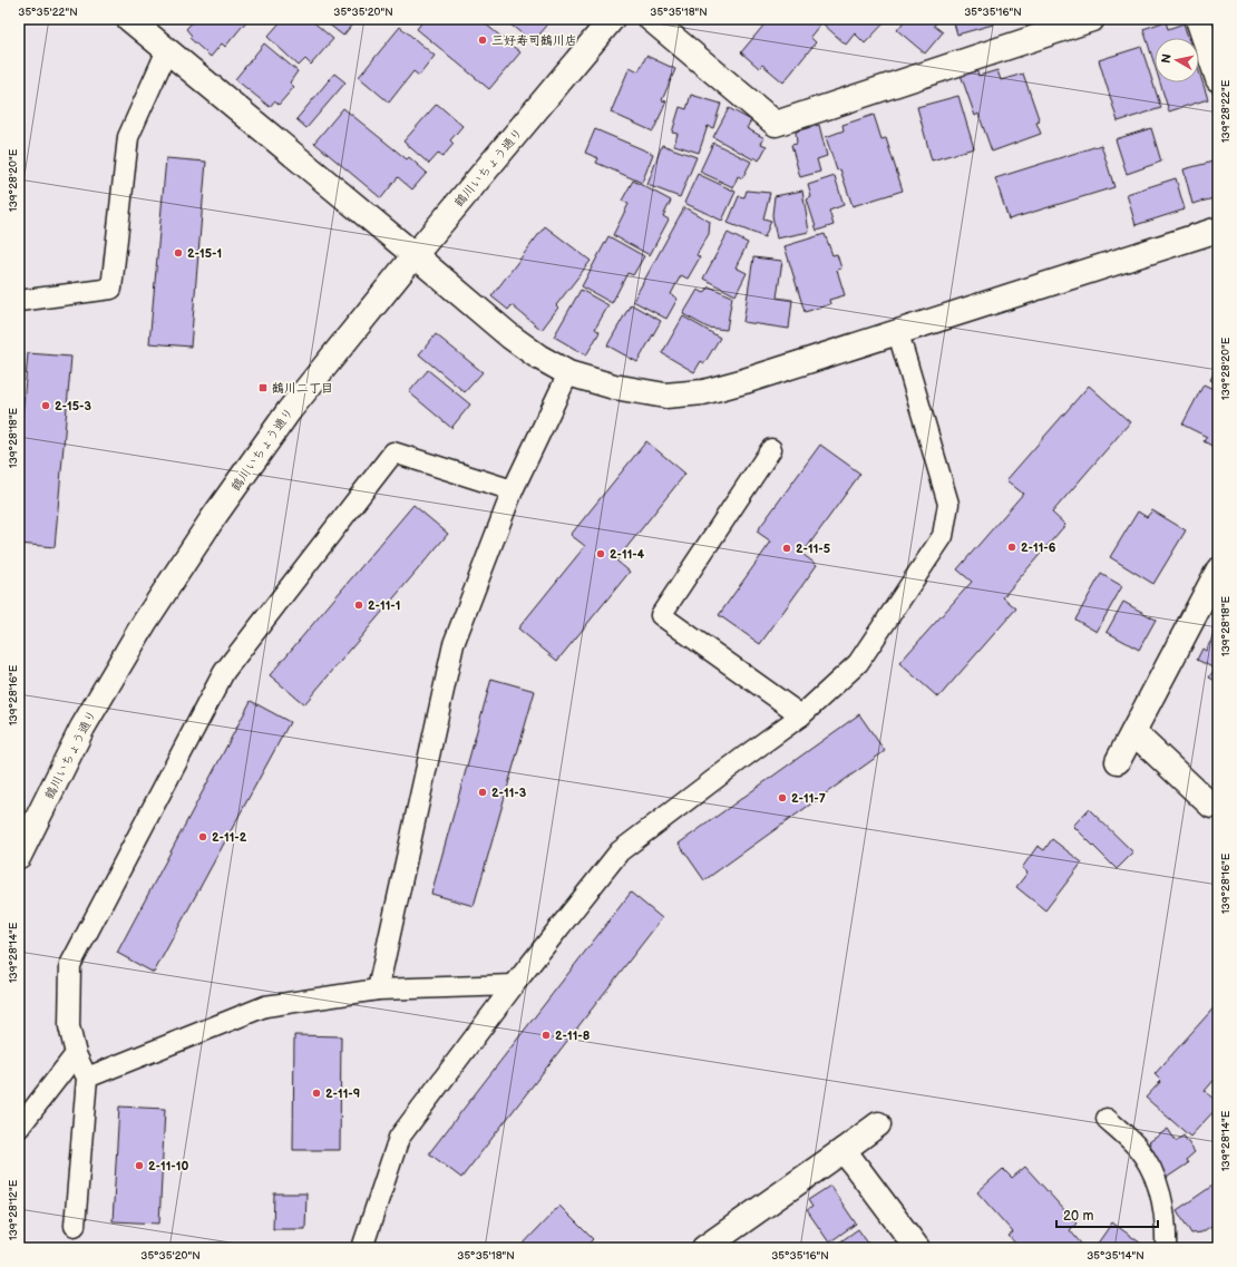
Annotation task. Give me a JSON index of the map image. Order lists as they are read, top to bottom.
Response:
{
  "streets": {
    "street": ["鶴川いちょう通り"]
  },
  "places": {
    "other": [
      "三好寿司鶴川店",
      "2-15-1",
      "2-15-3",
      "2-11-6",
      "2-11-5",
      "2-11-4",
      "2-11-1",
      "2-11-3",
      "2-11-7",
      "2-11-2",
      "2-11-8",
      "2-11-9",
      "2-11-10"
    ],
    "transit": ["鶴川二丁目"]
  },
  "scale_bar": "20 m",
  "north": "left",
  "coordinates": [
    "35°35'22\"N",
    "35°35'20\"N",
    "35°35'18\"N",
    "35°35'16\"N",
    "139°28'22\"E",
    "139°28'20\"E",
    "139°28'18\"E",
    "139°28'16\"E",
    "139°28'14\"E",
    "139°28'12\"E",
    "35°35'14\"N"
  ]
}
